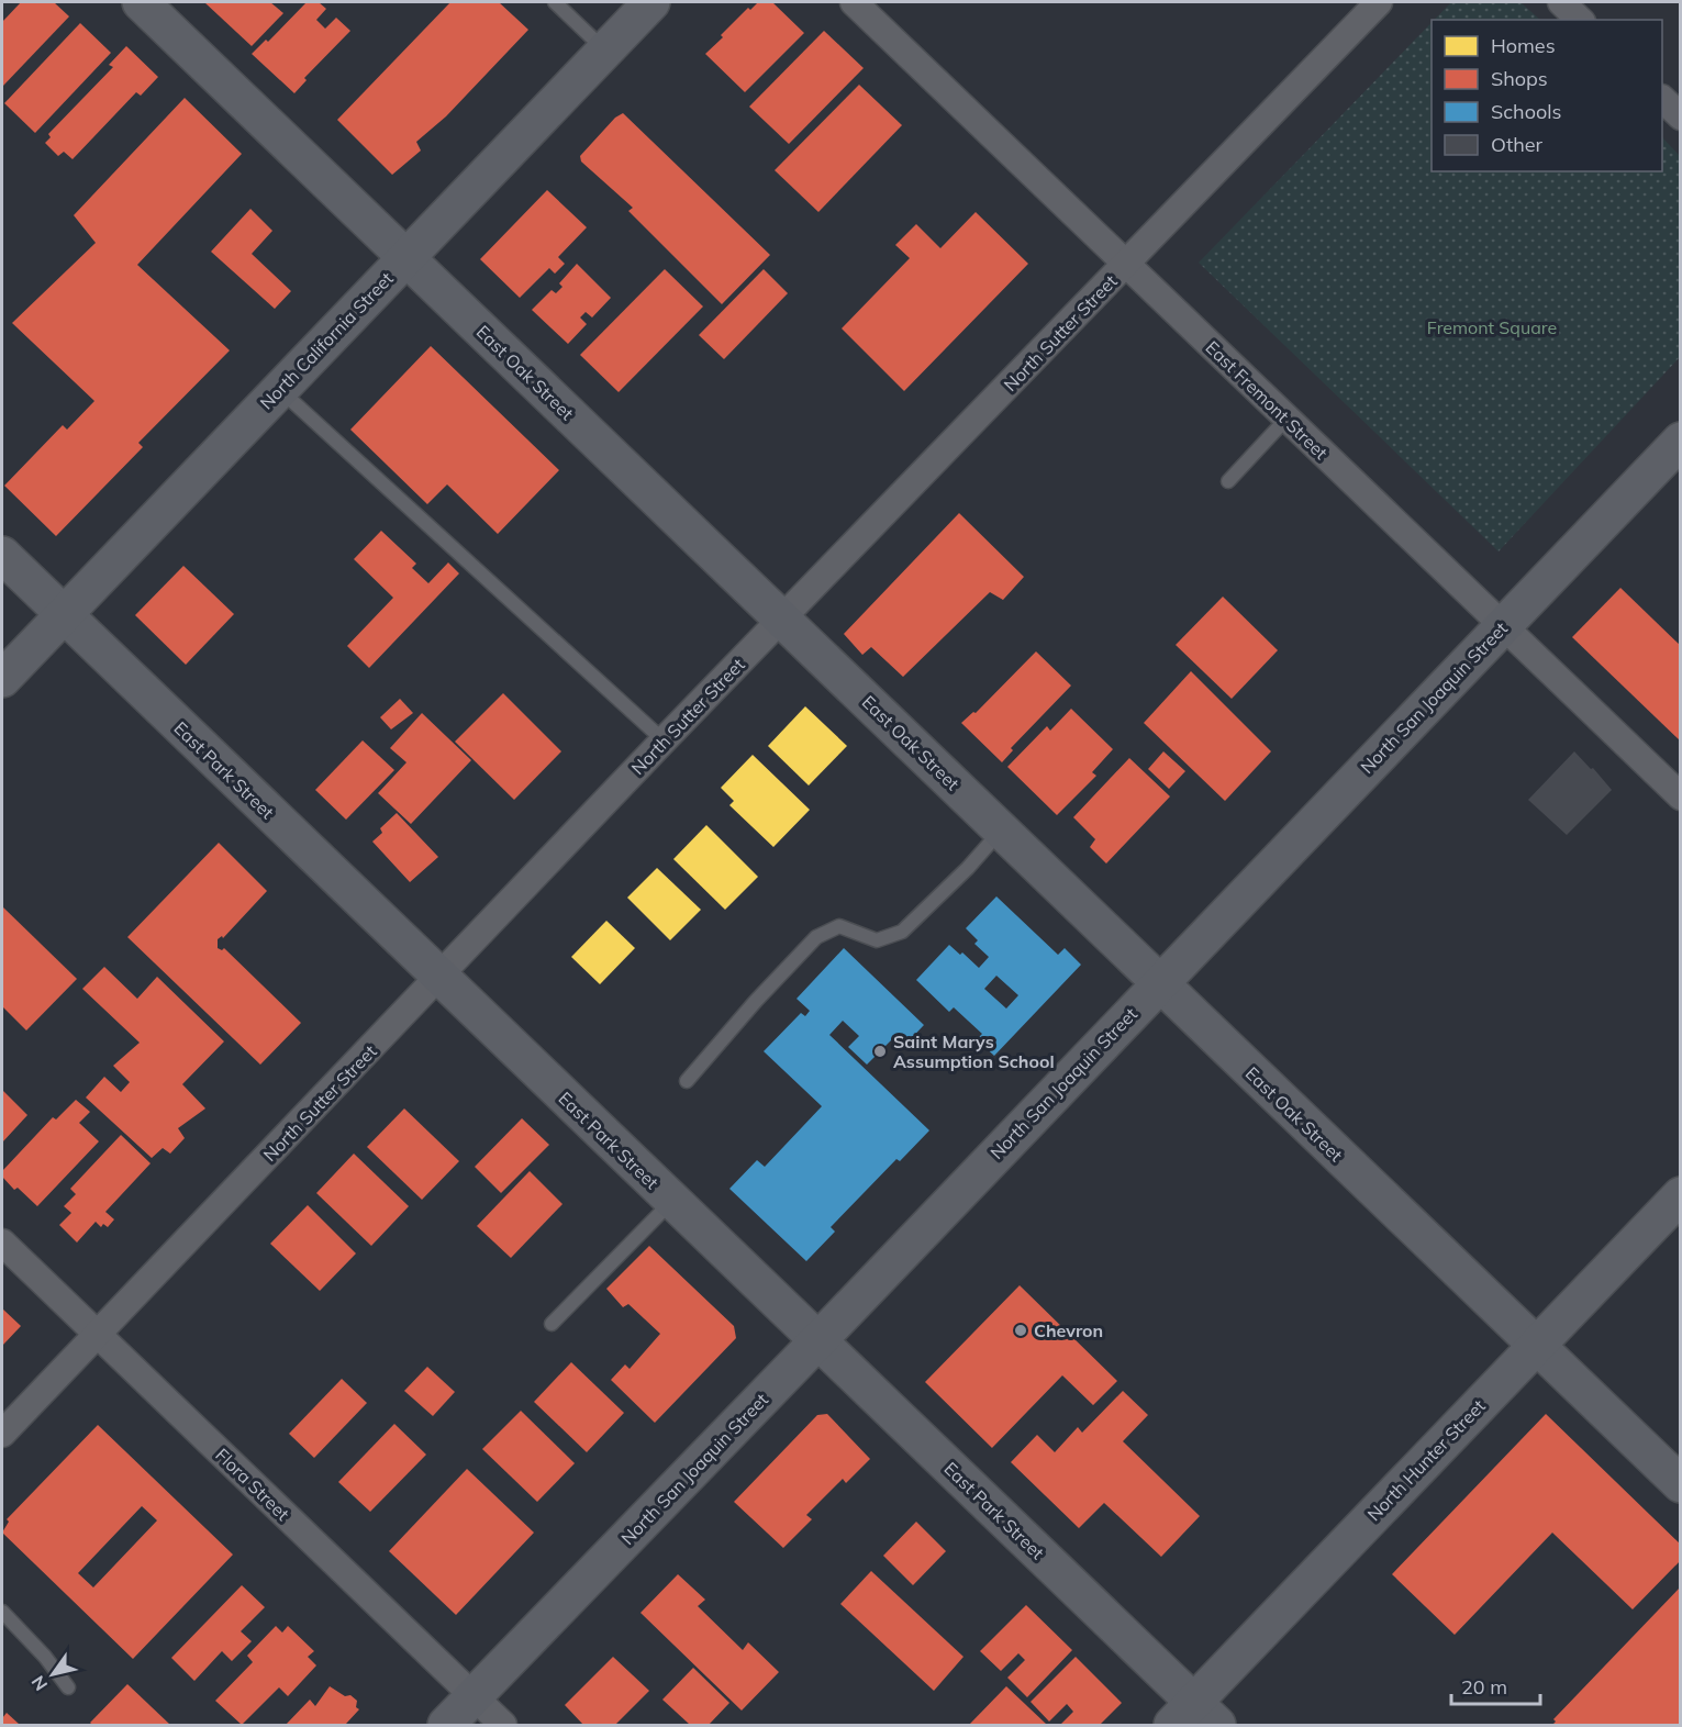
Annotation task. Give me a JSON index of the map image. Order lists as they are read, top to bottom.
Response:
{
  "streets": {
    "street": [
      "North Sutter Street",
      "North California Street",
      "East Oak Street",
      "East Fremont Street",
      "North San Joaquin Street",
      "East Park Street",
      "North Hunter Street",
      "Flora Street"
    ]
  },
  "crossings": [
    ["North Sutter Street", "East Oak Street"],
    ["North Sutter Street", "East Fremont Street"],
    ["North Sutter Street", "East Park Street"],
    ["North Sutter Street", "Flora Street"],
    ["North California Street", "East Oak Street"],
    ["North California Street", "East Park Street"],
    ["East Oak Street", "North San Joaquin Street"],
    ["East Oak Street", "North Hunter Street"],
    ["East Fremont Street", "North San Joaquin Street"],
    ["North San Joaquin Street", "East Park Street"],
    ["North San Joaquin Street", "Flora Street"],
    ["East Park Street", "North Hunter Street"]
  ],
  "parks": ["Fremont Square"],
  "places": ["Saint Marys Assumption School", "Chevron"],
  "legend": [
    "Homes",
    "Shops",
    "Schools",
    "Other"
  ],
  "scale_bar": "20 m",
  "north": "bottom left"
}
